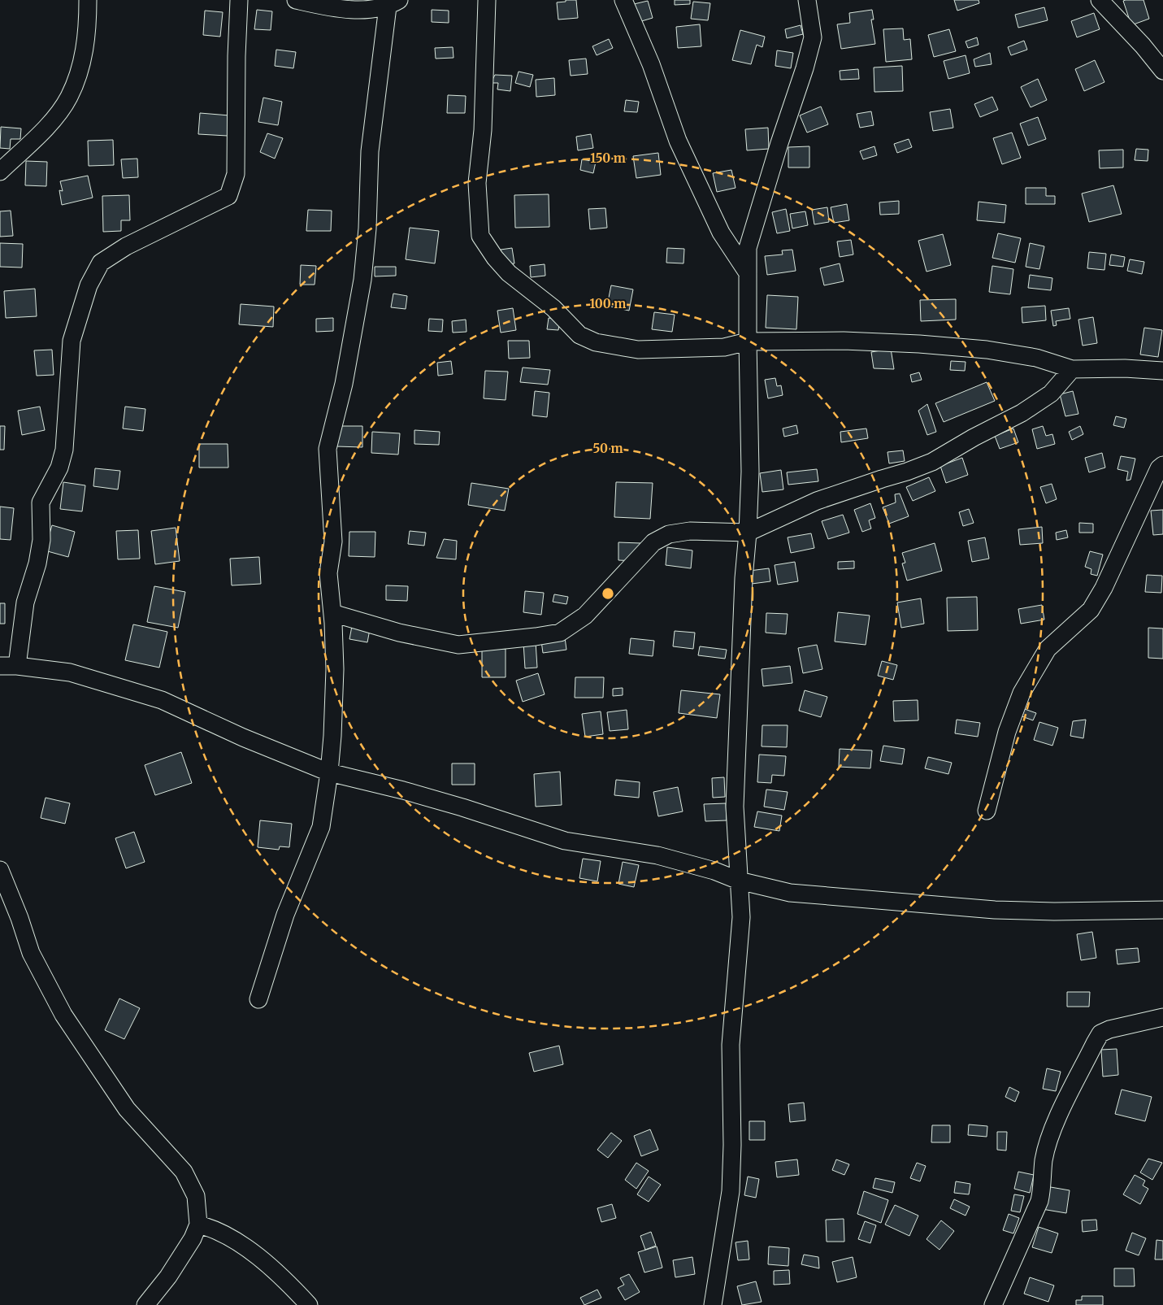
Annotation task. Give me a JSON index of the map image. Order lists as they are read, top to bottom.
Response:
{
  "rings": ["150 m", "100 m", "50 m"]
}
